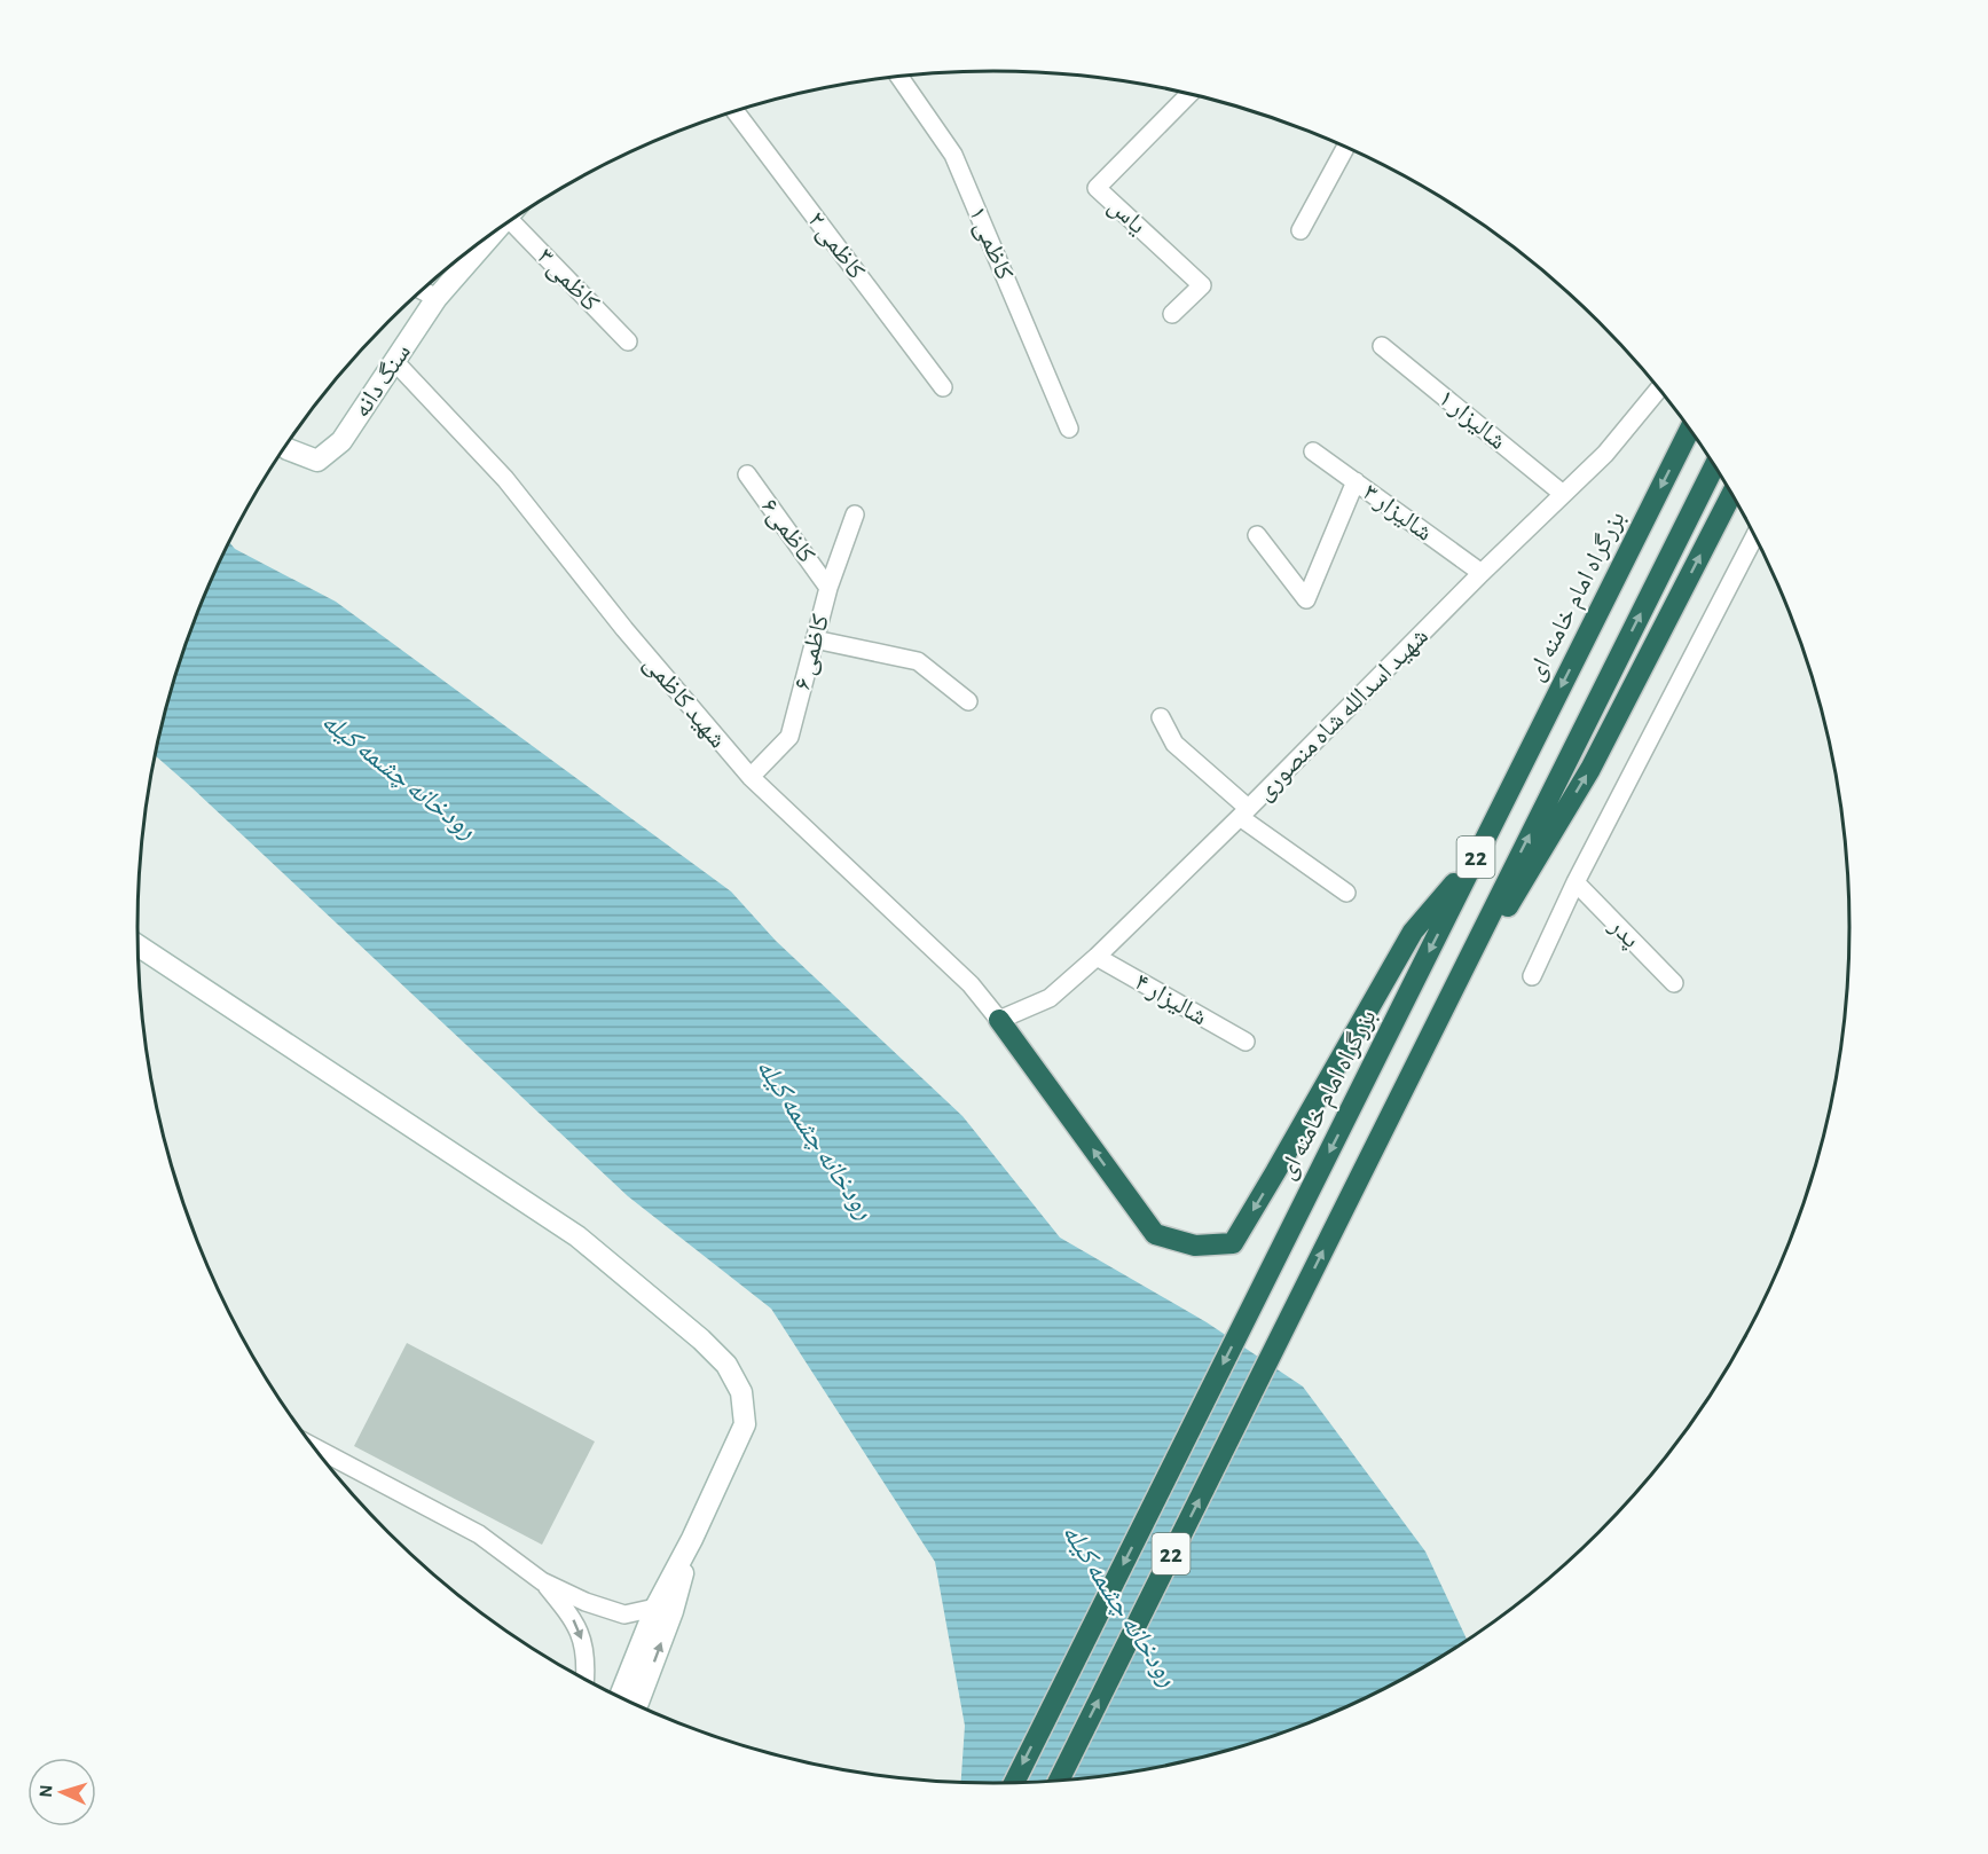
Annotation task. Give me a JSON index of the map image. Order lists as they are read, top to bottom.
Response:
{
  "streets": {
    "highway": ["بزرگراه امام خامنه ای", "22"],
    "street": [
      "یاس",
      "کاظمی ۱",
      "کاظمی ۲",
      "کاظمی ۳",
      "سنگ دانه",
      "شالیزار ۱",
      "شالیزار ۳",
      "کاظمی۶",
      "کاظمی ۶",
      "شهید کاظمی",
      "شهید اسدالله شاه منصوری",
      "پدر",
      "شالیزار ۴"
    ]
  },
  "crossings": [
    ["سنگ دانه", "شهید کاظمی"],
    ["شالیزار ۱", "شهید اسدالله شاه منصوری"],
    ["شالیزار ۳", "شهید اسدالله شاه منصوری"],
    ["کاظمی۶", "کاظمی ۶"],
    ["کاظمی ۶", "شهید کاظمی"],
    ["شهید کاظمی", "شهید اسدالله شاه منصوری"],
    ["شهید اسدالله شاه منصوری", "شالیزار ۴"]
  ],
  "water": ["رودخانه چشمه کیله"],
  "north": "left"
}
